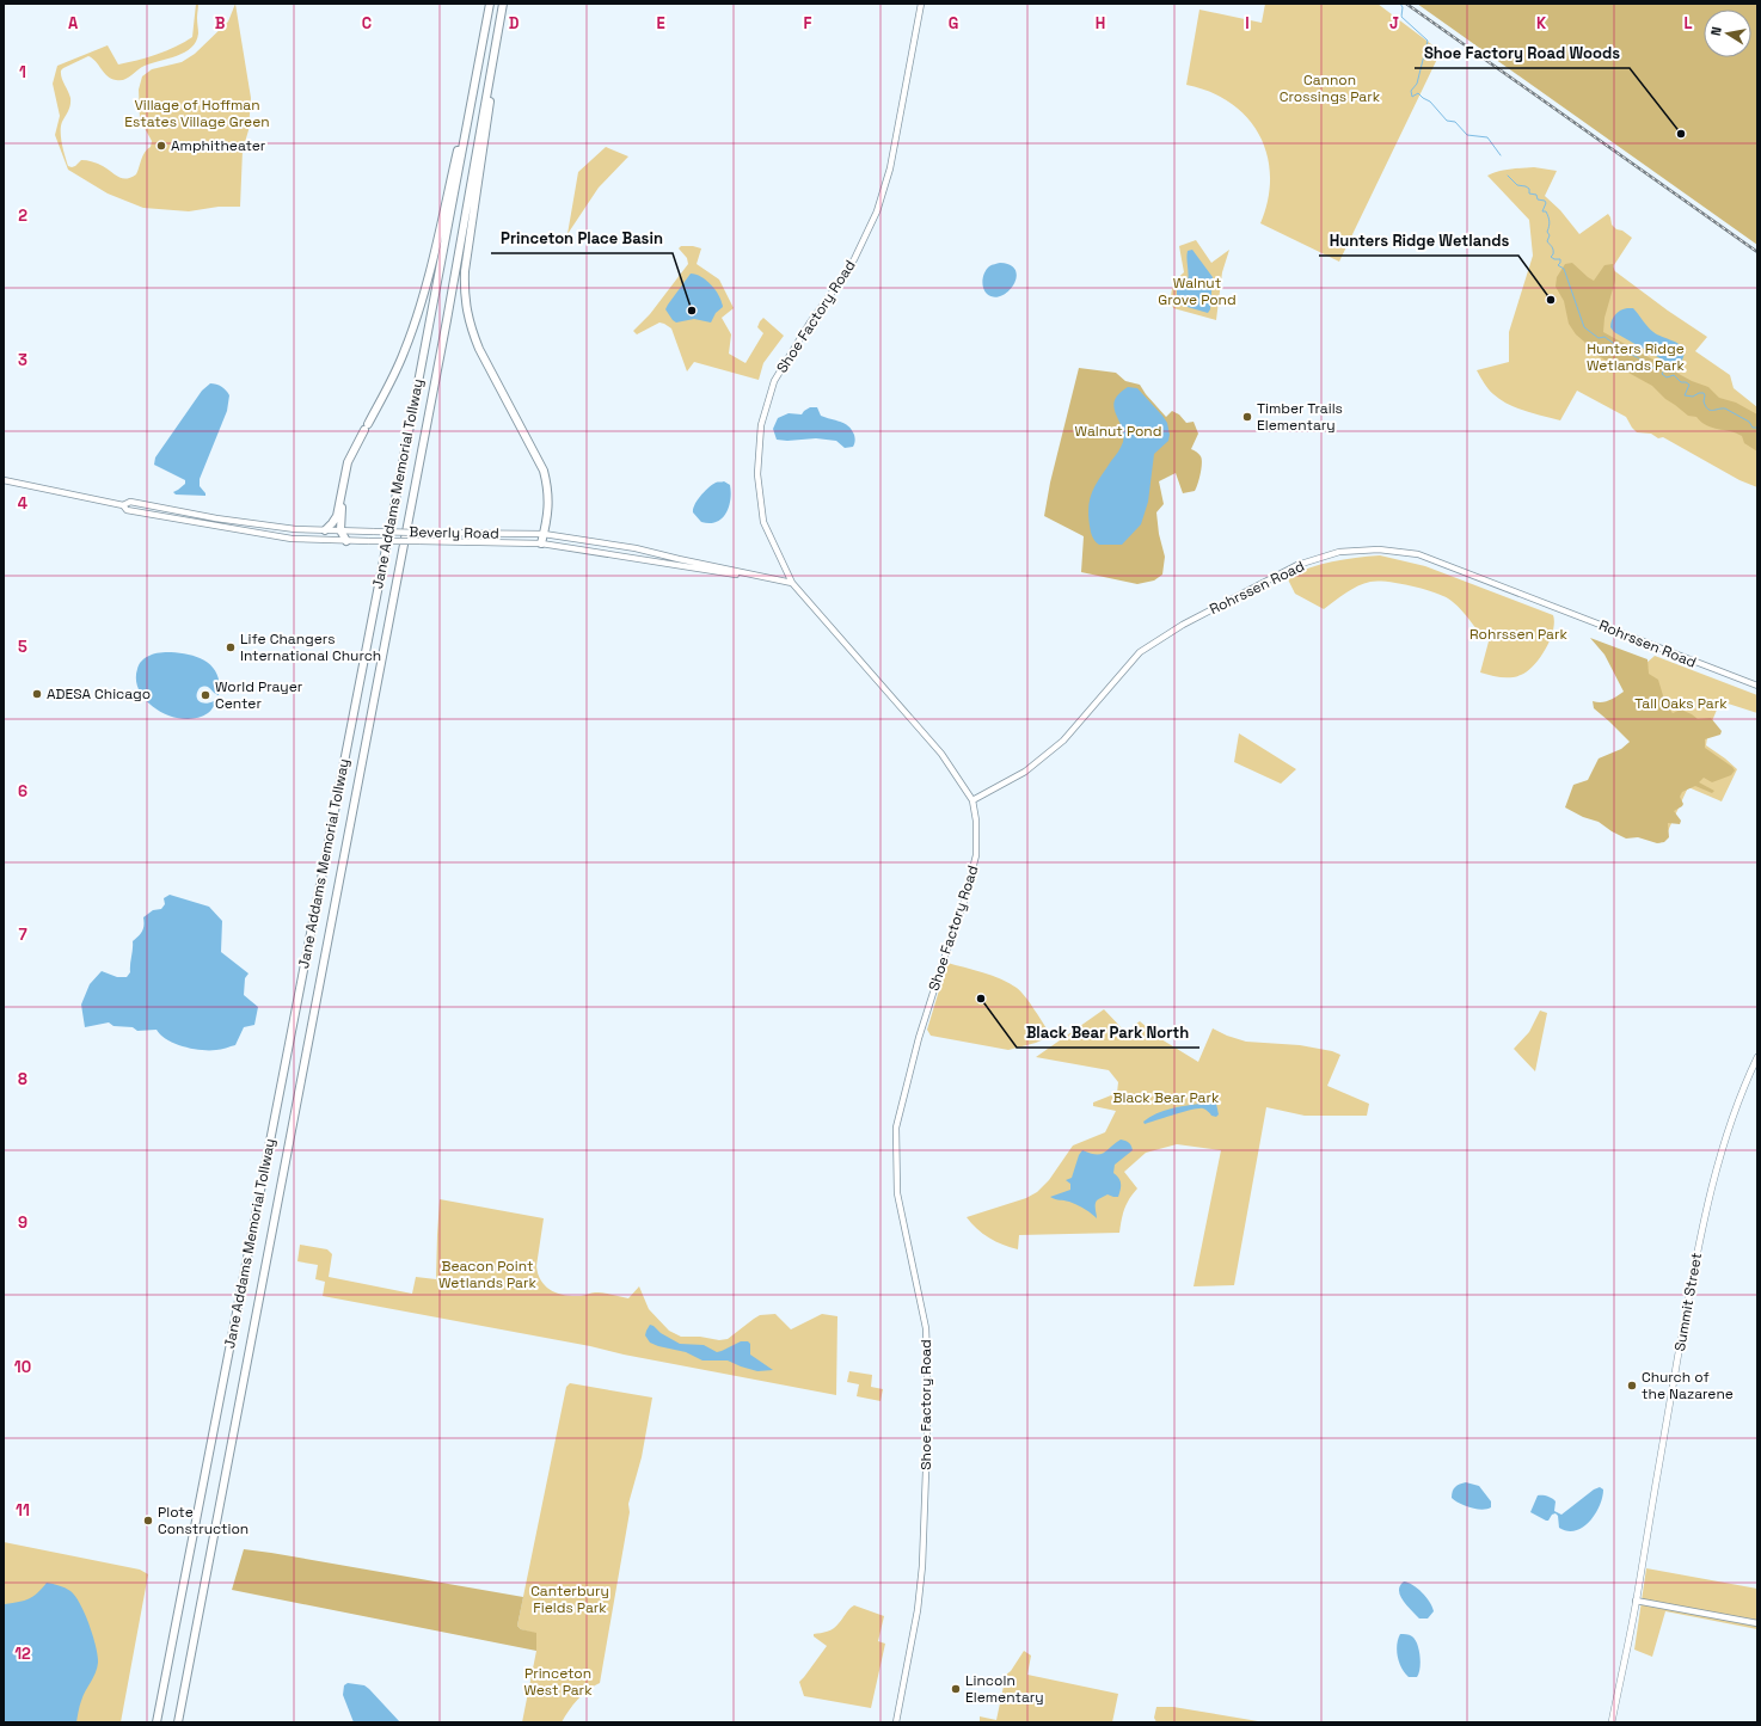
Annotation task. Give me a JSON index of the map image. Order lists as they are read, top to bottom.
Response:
{
  "streets": {
    "highway": ["Jane Addams Memorial Tollway"],
    "main road": ["Summit Street"],
    "street": ["Shoe Factory Road", "Beverly Road", "Rohrssen Road"]
  },
  "crossings": [
    ["Shoe Factory Road", "Beverly Road"],
    ["Shoe Factory Road", "Rohrssen Road"]
  ],
  "parks": [
    "Cannon Crossings Park",
    "Village of Hoffman Estates Village Green",
    "Walnut Grove Pond",
    "Hunters Ridge Wetlands Park",
    "Walnut Pond",
    "Rohrssen Park",
    "Tall Oaks Park",
    "Black Bear Park",
    "Beacon Point Wetlands Park",
    "Canterbury Fields Park",
    "Princeton West Park"
  ],
  "places": [
    "Shoe Factory Road Woods",
    "Amphitheater",
    "Hunters Ridge Wetlands",
    "Princeton Place Basin",
    "Timber Trails Elementary",
    "Life Changers International Church",
    "ADESA Chicago",
    "World Prayer Center",
    "Black Bear Park North",
    "Church of the Nazarene",
    "Plote Construction",
    "Lincoln Elementary"
  ],
  "north": "left",
  "grid": {
    "columns": [
      "A",
      "B",
      "C",
      "D",
      "E",
      "F",
      "G",
      "H",
      "I",
      "J",
      "K",
      "L"
    ],
    "rows": [
      "1",
      "2",
      "3",
      "4",
      "5",
      "6",
      "7",
      "8",
      "9",
      "10",
      "11",
      "12"
    ]
  }
}
